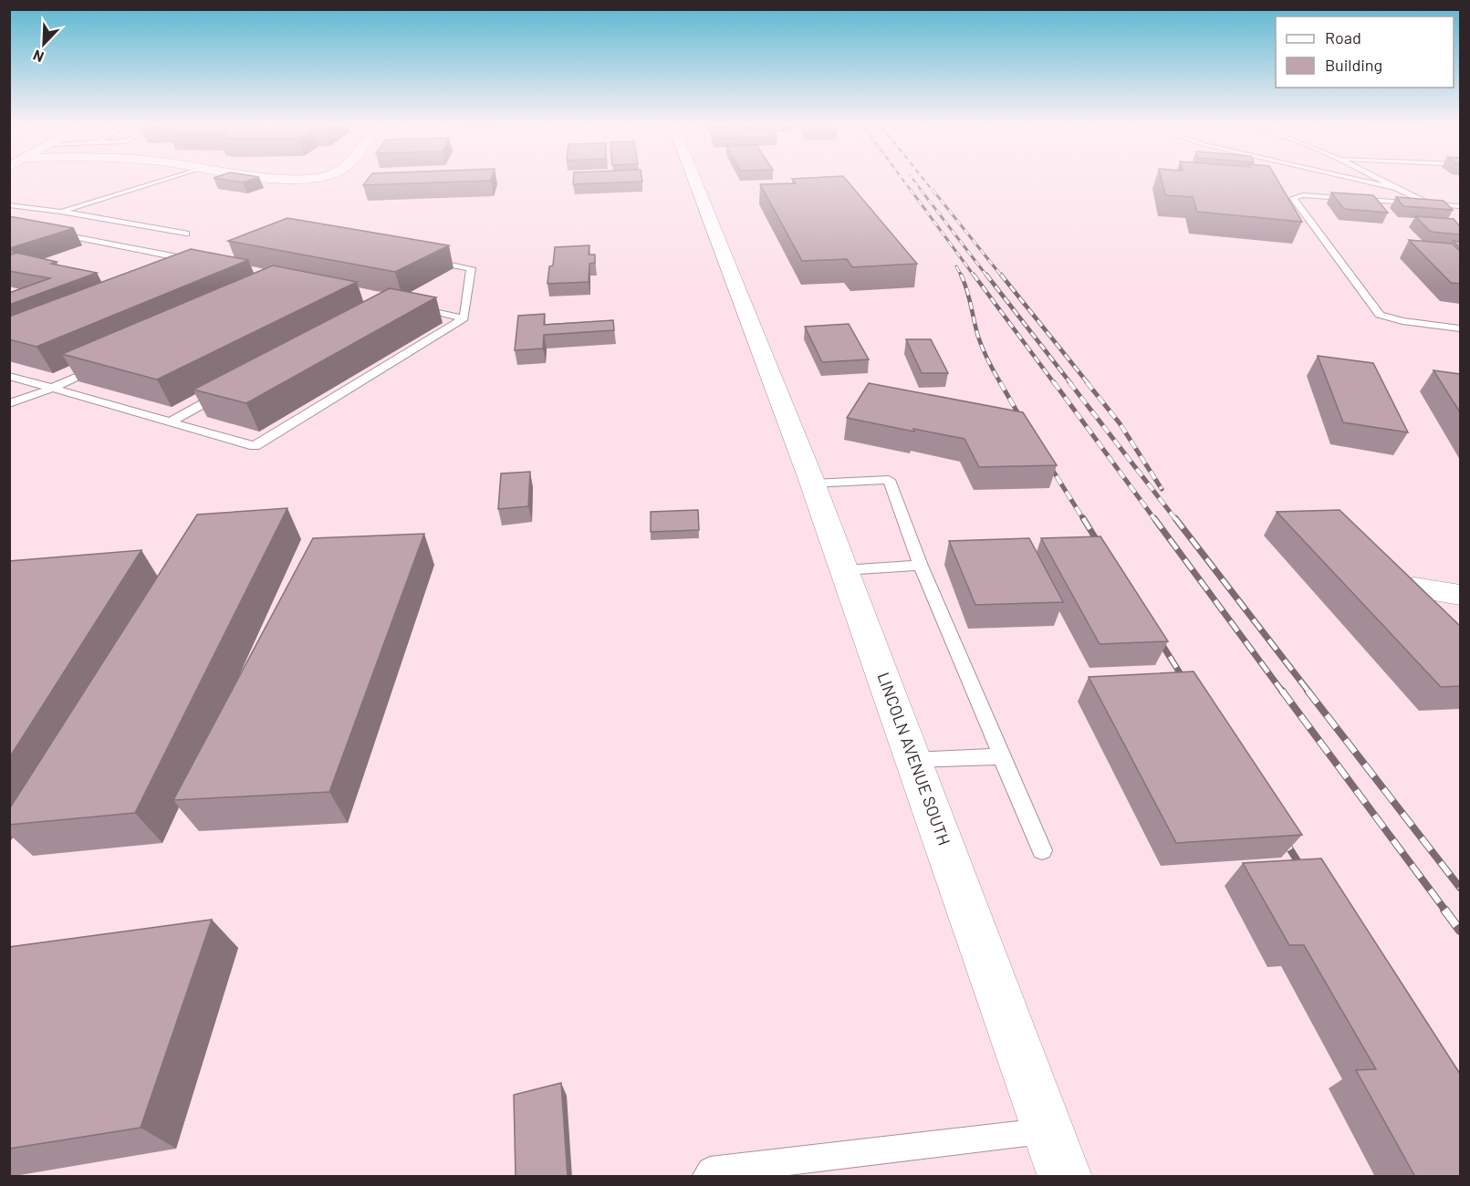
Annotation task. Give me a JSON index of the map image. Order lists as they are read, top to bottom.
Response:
{
  "streets": {
    "main road": ["LINCOLN AVENUE SOUTH"]
  },
  "legend": ["Road", "Building"],
  "north": "bottom left"
}
